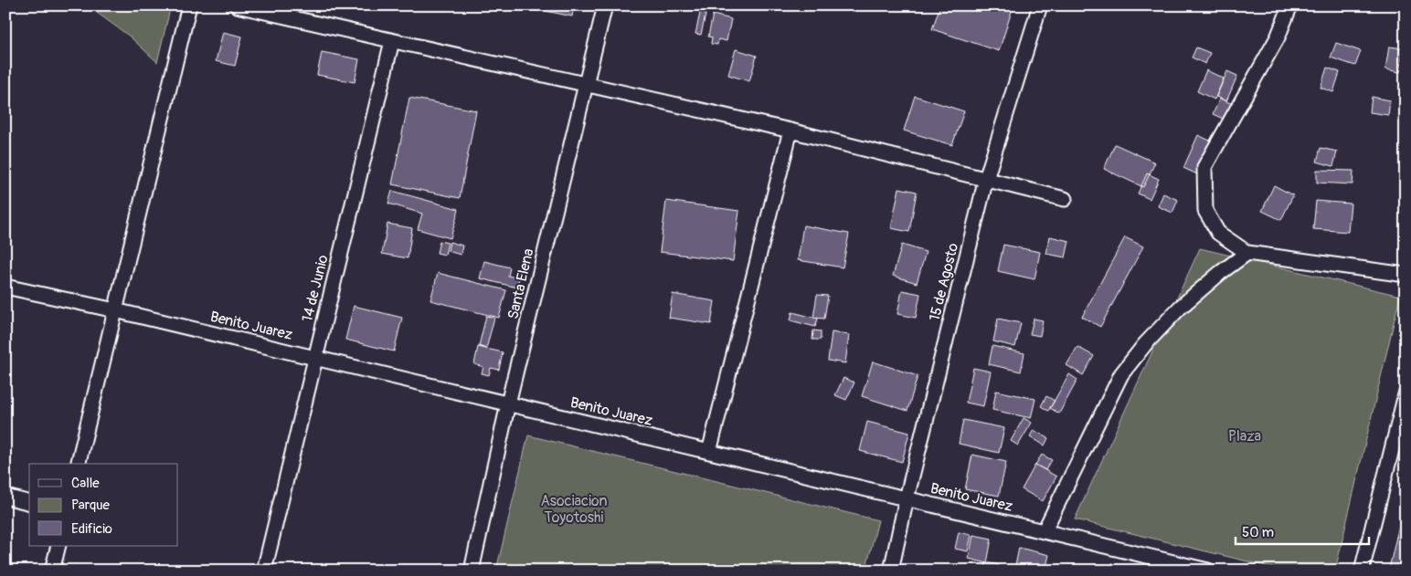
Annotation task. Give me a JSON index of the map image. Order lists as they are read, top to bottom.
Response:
{
  "streets": {
    "street": [
      "15 de Agosto",
      "Santa Elena",
      "14 de Junio",
      "Benito Juarez"
    ]
  },
  "crossings": [
    ["15 de Agosto", "Benito Juarez"],
    ["Santa Elena", "Benito Juarez"],
    ["14 de Junio", "Benito Juarez"]
  ],
  "parks": ["Plaza", "Asociacion Toyotoshi"],
  "legend": ["Calle", "Parque", "Edificio"],
  "scale_bar": "50 m"
}
